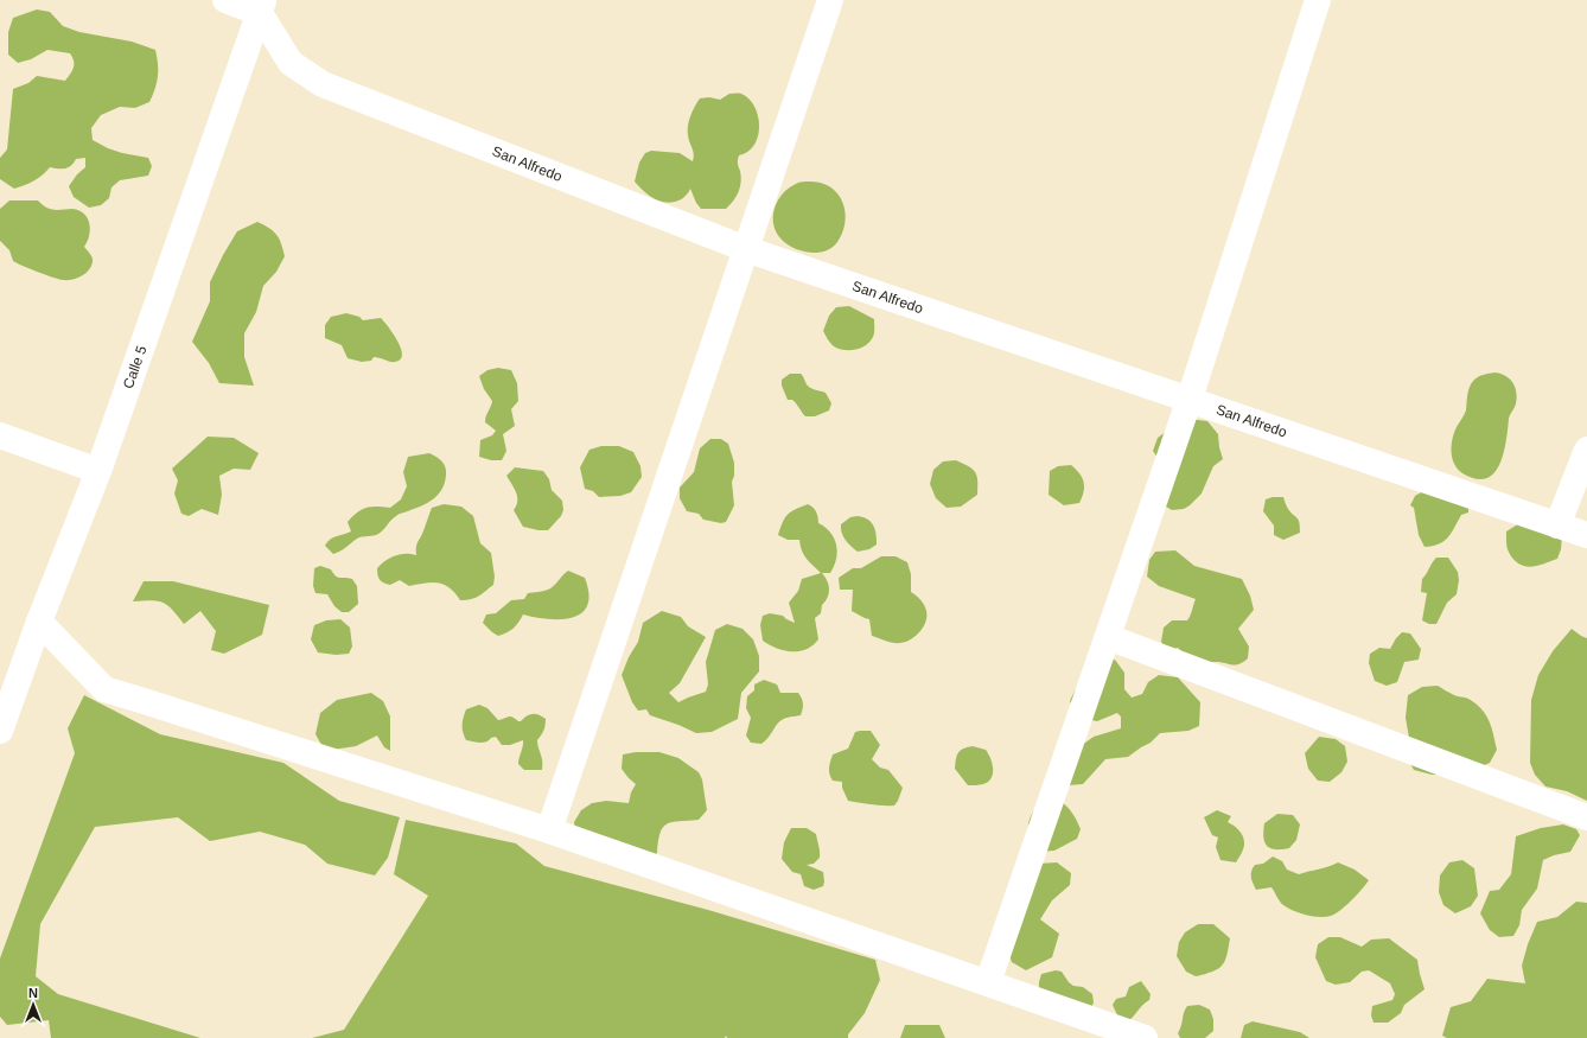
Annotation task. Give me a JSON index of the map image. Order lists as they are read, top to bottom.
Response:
{
  "streets": {
    "street": ["San Alfredo", "Calle 5"]
  },
  "crossings": [
    ["San Alfredo", "Calle 5"]
  ],
  "north": "top"
}
